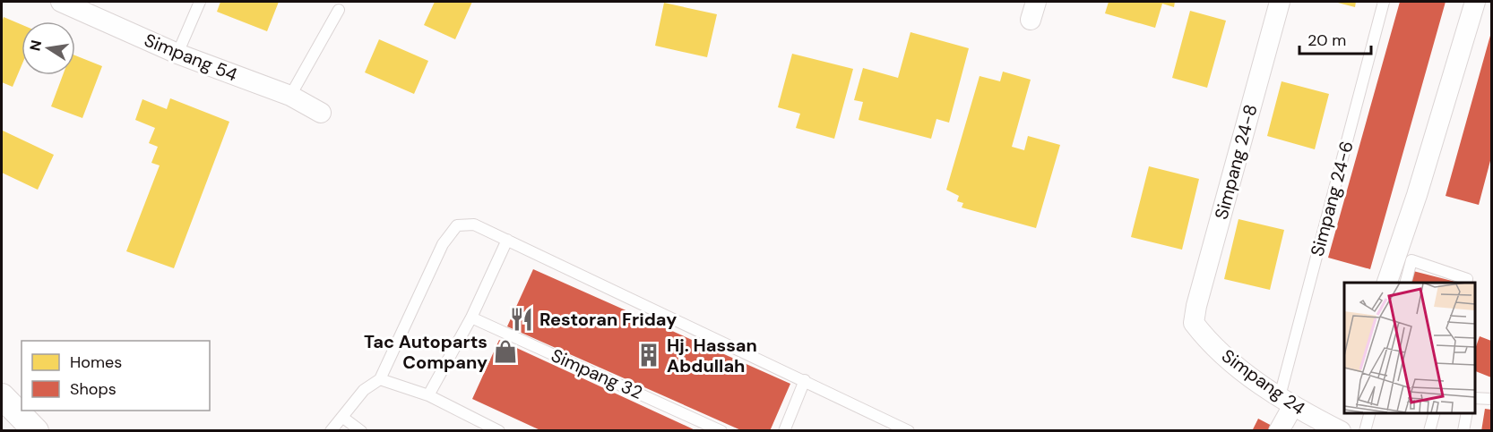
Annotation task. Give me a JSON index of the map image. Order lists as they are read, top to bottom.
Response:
{
  "streets": {
    "street": ["Simpang 54", "Simpang 24-8", "Simpang 24"],
    "lane": ["Simpang 24-6", "Simpang 32"]
  },
  "crossings": [
    ["Simpang 24-8", "Simpang 24"],
    ["Simpang 24-6", "Simpang 24"]
  ],
  "places": {
    "restaurant": ["Restoran Friday"],
    "shop": ["Tac Autoparts Company"],
    "building": ["Hj. Hassan Abdullah"]
  },
  "legend": ["Homes", "Shops"],
  "scale_bar": "20 m",
  "north": "left"
}
